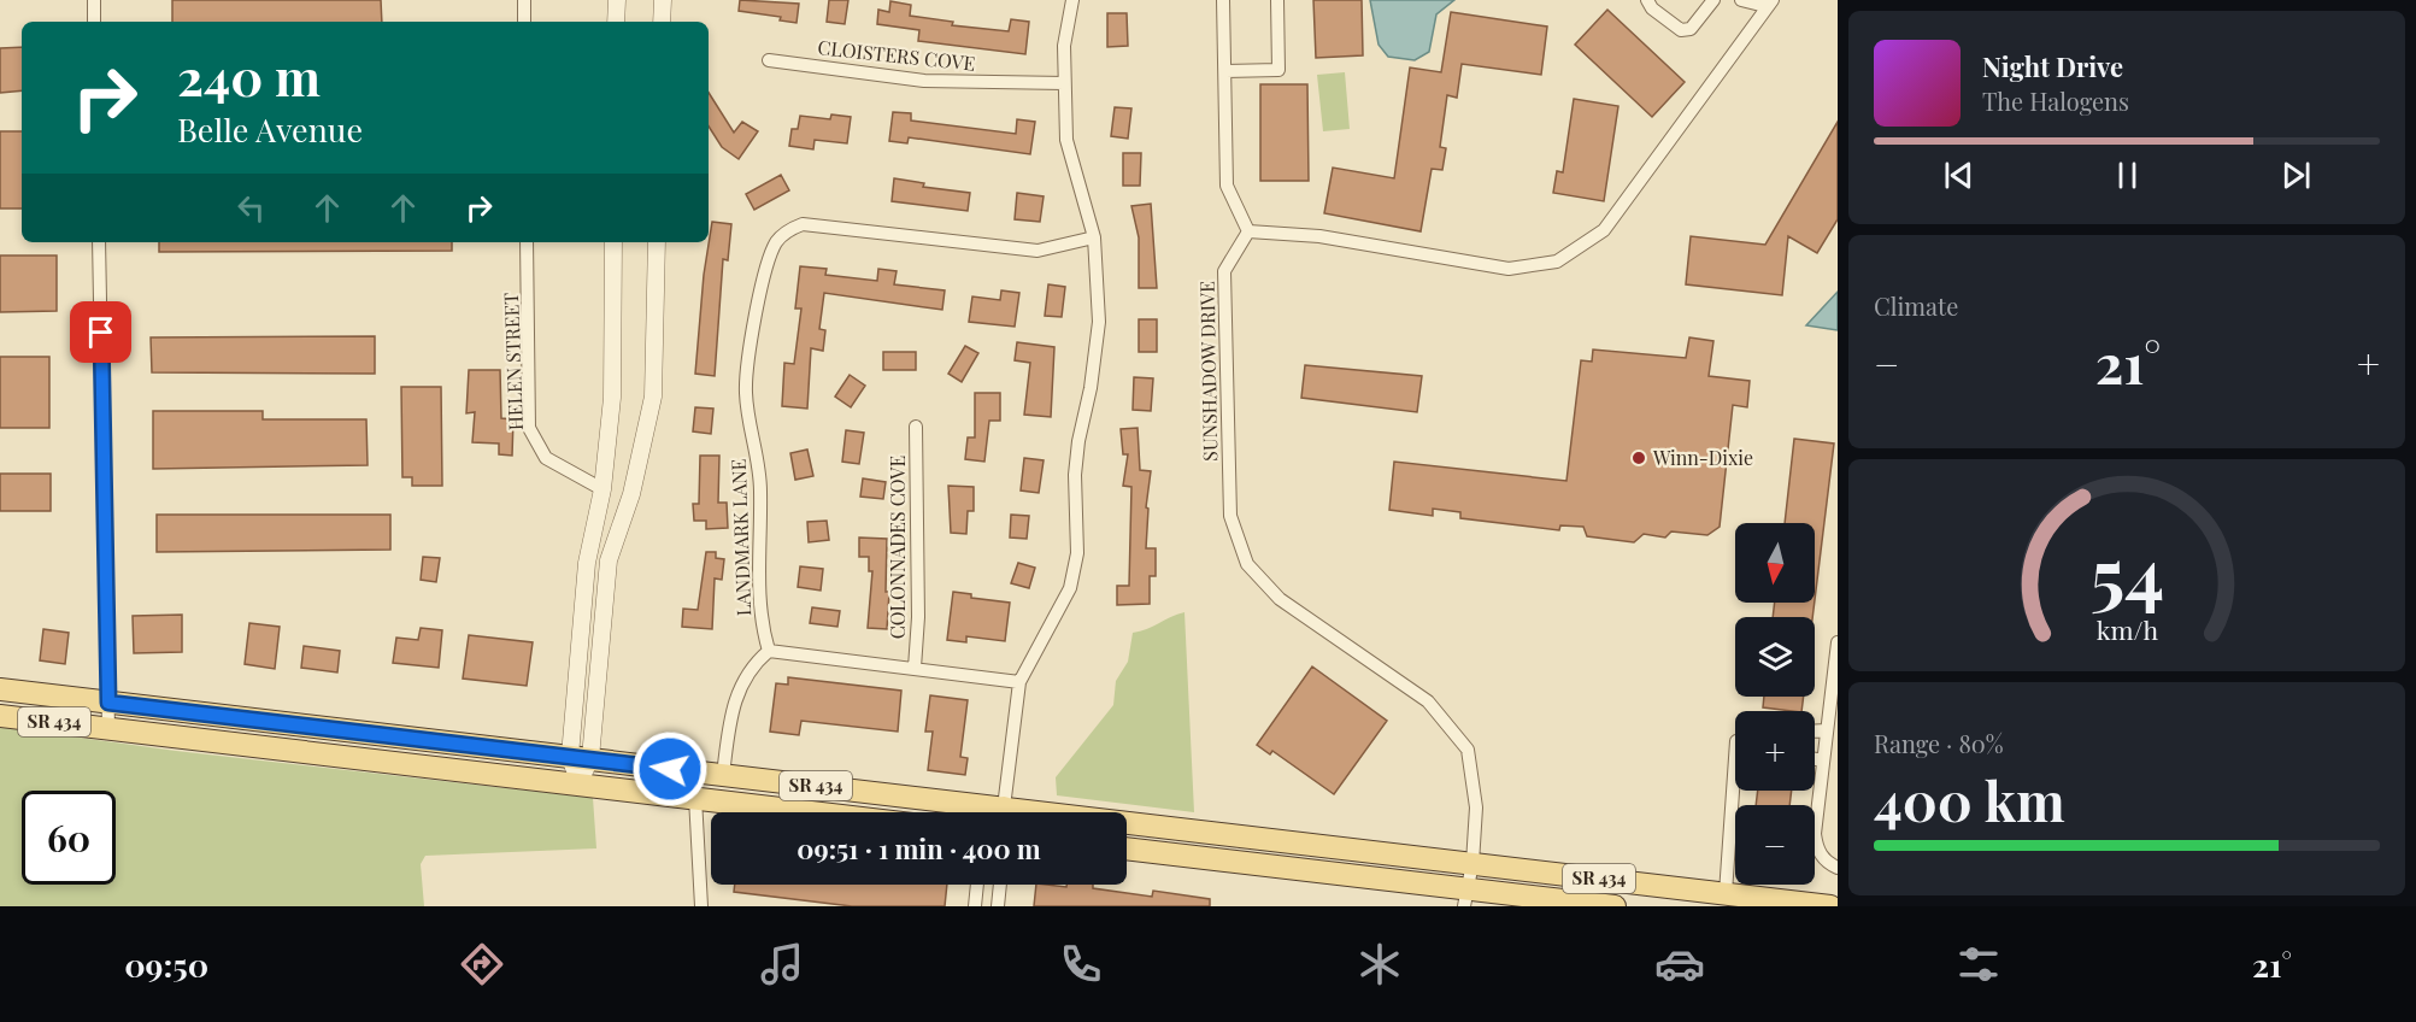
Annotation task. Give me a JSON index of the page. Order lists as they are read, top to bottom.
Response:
{
  "streets": {
    "main road": ["SR 434"],
    "street": [
      "CLOISTERS COVE",
      "HELEN STREET",
      "SUNSHADOW DRIVE",
      "LANDMARK LANE",
      "COLONNADES COVE"
    ]
  },
  "crossings": [
    ["SUNSHADOW DRIVE", "SR 434"]
  ],
  "places": ["Winn-Dixie"],
  "north": "bottom",
  "page": {
    "turn": ["240 m", "Belle Avenue"],
    "song": ["Night Drive", "The Halogens"],
    "tile": [
      "Climate",
      ["Range · 80%", "400 km"]
    ],
    "heat": ["−", "21°", "+"],
    "map_buttons": ["+", "−"],
    "limit": "60",
    "trip": "09:51 · 1 min · 400 m",
    "tabs": ["09:50", "21°"],
    "gauge": ["54", "km/h"]
  }
}
